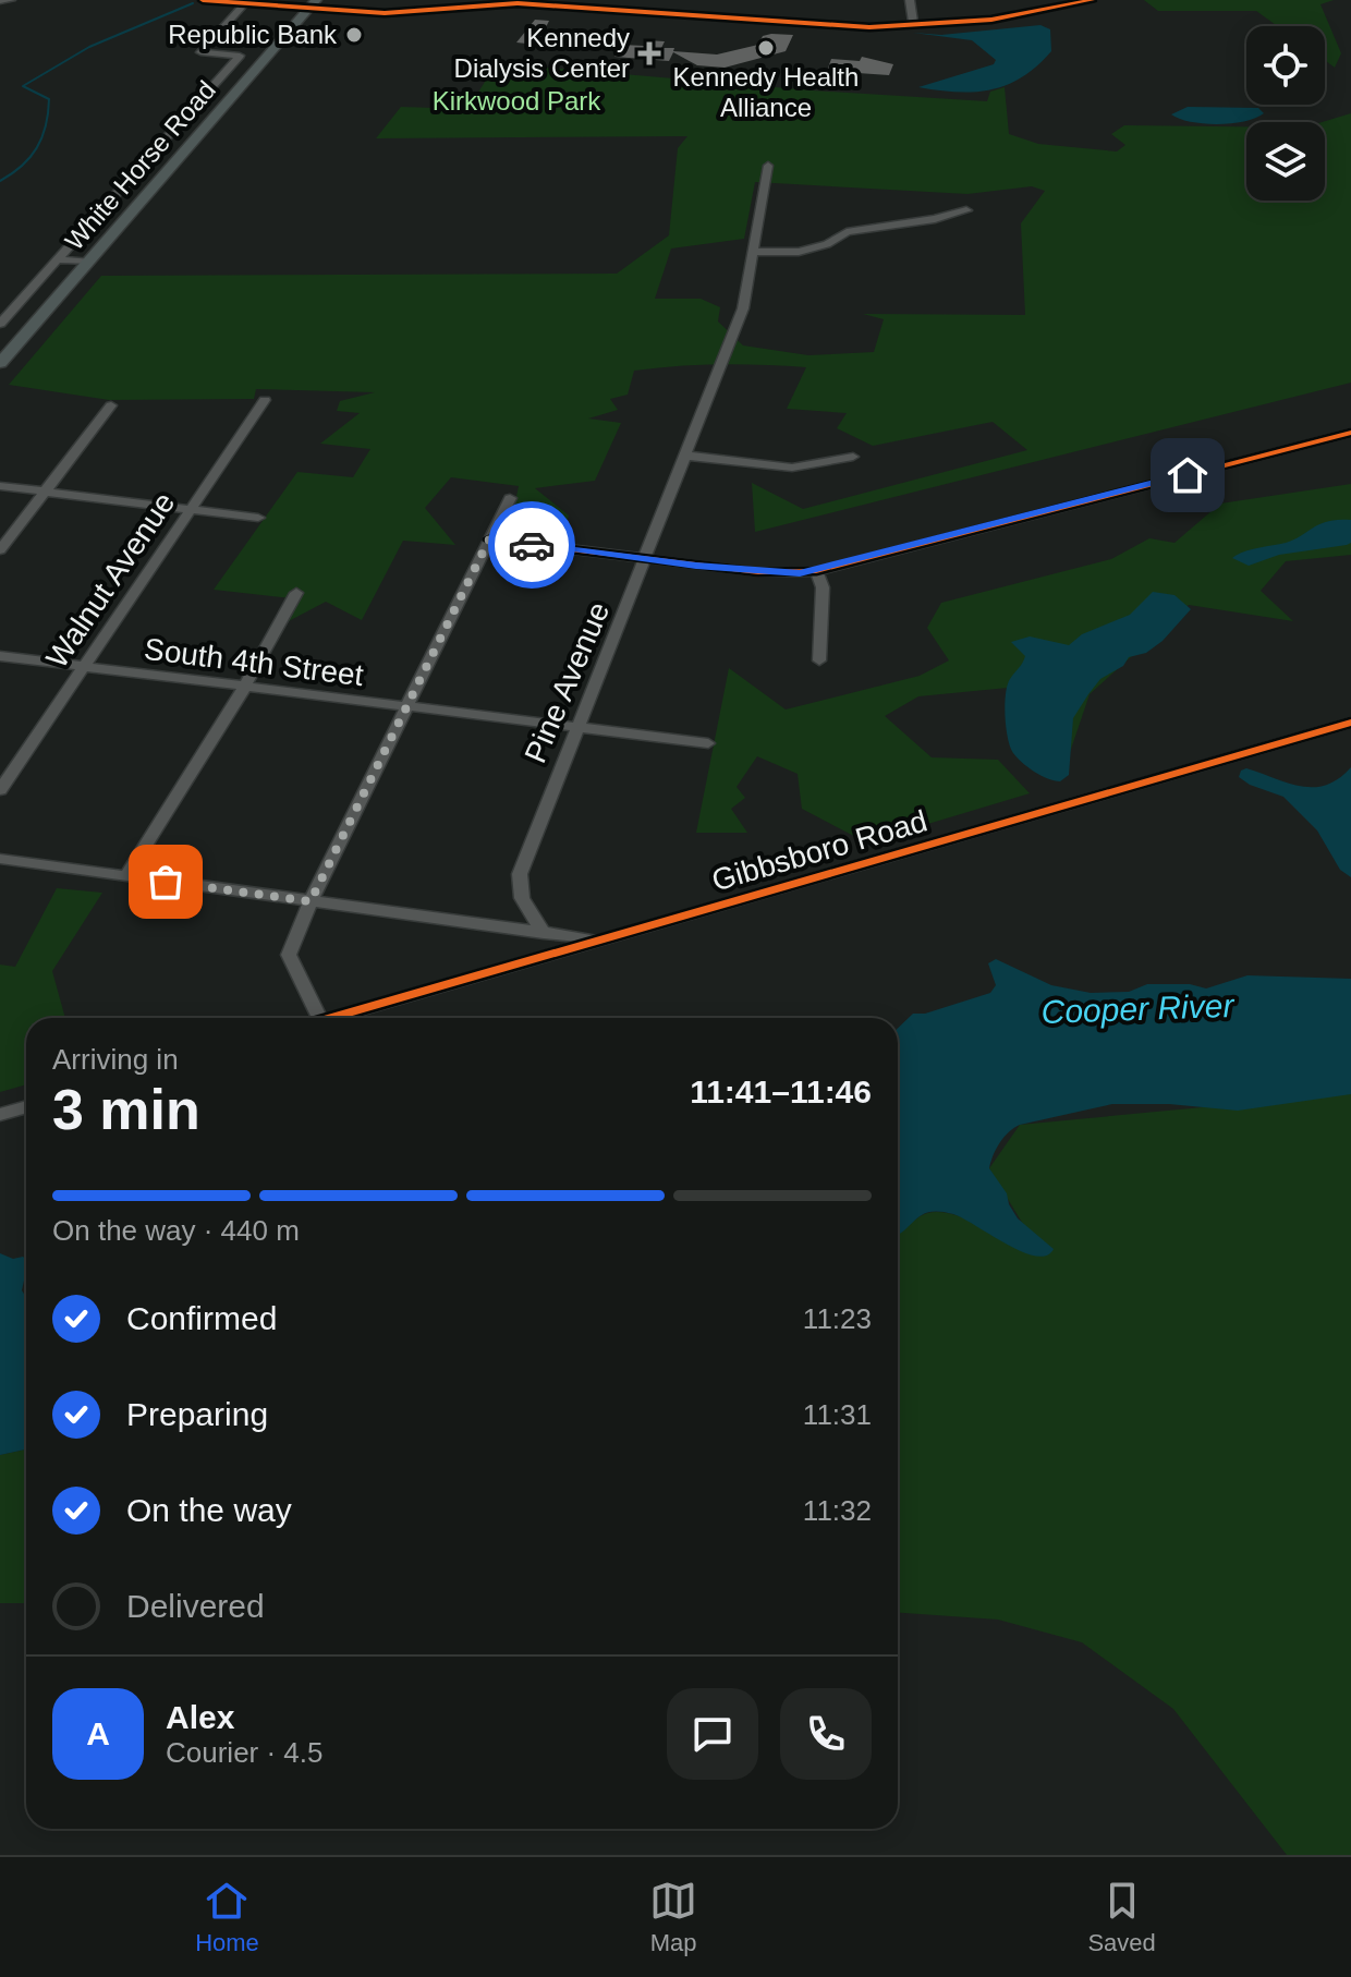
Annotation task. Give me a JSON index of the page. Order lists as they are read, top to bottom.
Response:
{
  "streets": {
    "main road": ["White Horse Road"],
    "street": [
      "Walnut Avenue",
      "South 4th Street",
      "Pine Avenue",
      "Gibbsboro Road"
    ]
  },
  "crossings": [
    ["Walnut Avenue", "South 4th Street"],
    ["South 4th Street", "Pine Avenue"]
  ],
  "water": ["Cooper River"],
  "parks": ["Kirkwood Park"],
  "places": {
    "other": ["Republic Bank", "Kennedy Health Alliance"],
    "health": ["Kennedy Dialysis Center"]
  },
  "page": {
    "heading": ["3 min", "Arriving in", "11:41–11:46"],
    "panel": ["Alex", "Courier · 4.5"],
    "bar": "On the way · 440 m",
    "list": [
      ["Confirmed", "11:23"],
      ["Preparing", "11:31"],
      ["On the way", "11:32"],
      "Delivered"
    ],
    "round": "A",
    "tabs": ["Home", "Map", "Saved"]
  }
}
